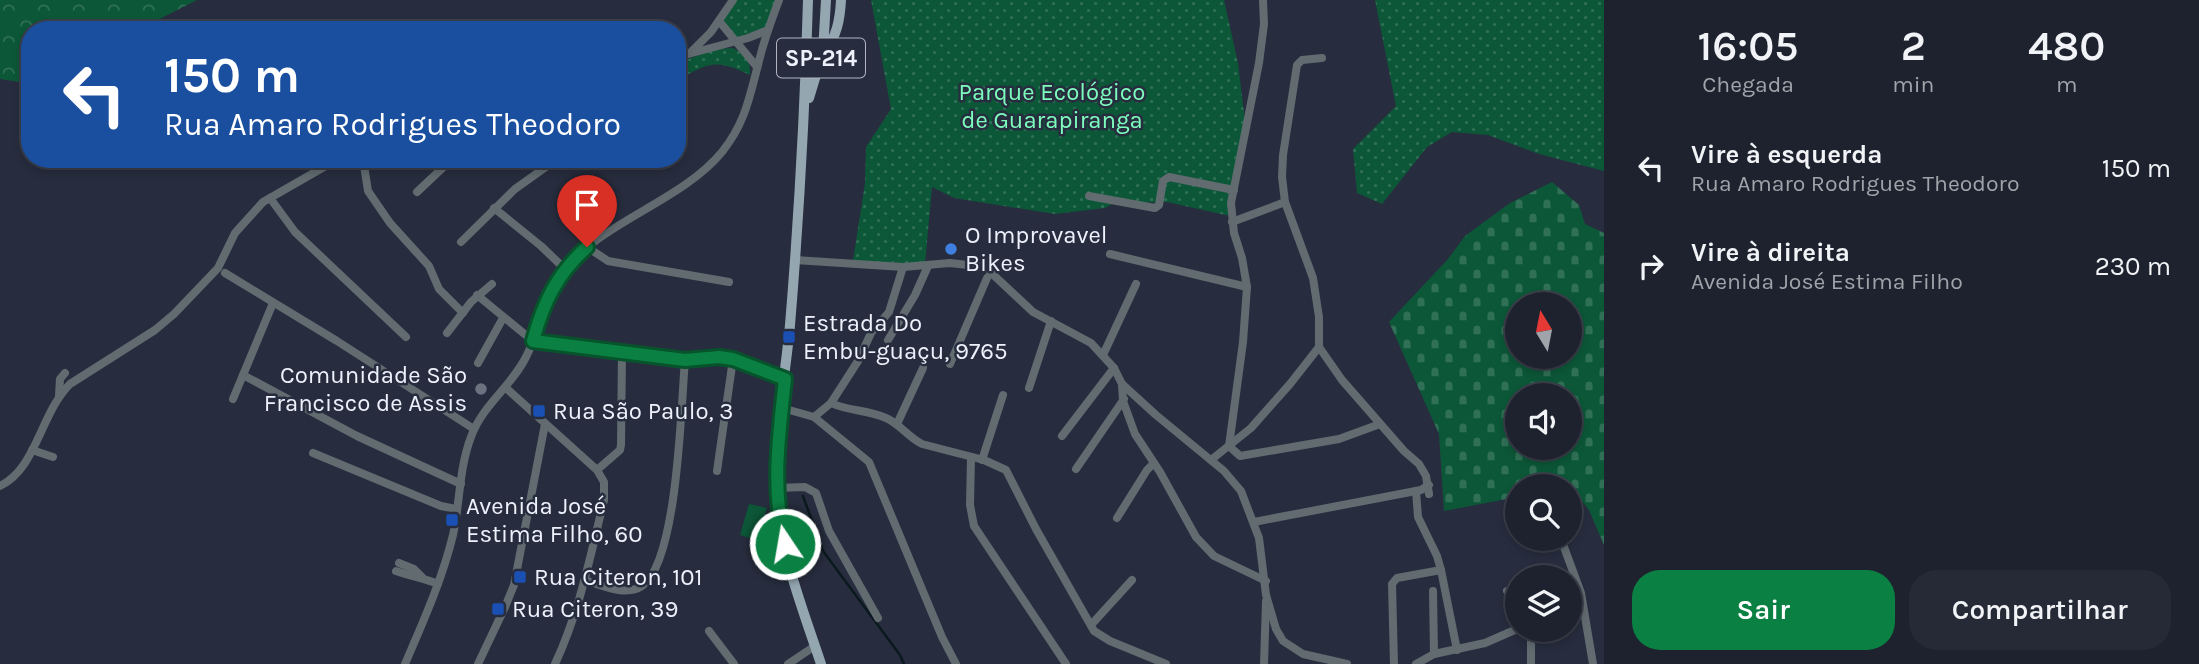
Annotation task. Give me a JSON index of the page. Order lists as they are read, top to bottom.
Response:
{
  "streets": {
    "main road": ["SP-214"]
  },
  "parks": ["Parque Ecológico de Guarapiranga"],
  "places": {
    "other": ["O Improvavel Bikes", "Comunidade São Francisco de Assis"],
    "transit": [
      "Estrada Do Embu-guaçu, 9765",
      "Rua São Paulo, 3",
      "Avenida José Estima Filho, 60",
      "Rua Citeron, 101",
      "Rua Citeron, 39"
    ]
  },
  "north": "top",
  "page": {
    "eta": [
      "16:05",
      "Chegada",
      "2",
      "min",
      "480",
      "m"
    ],
    "turn": ["150 m", "Rua Amaro Rodrigues Theodoro"],
    "list": [
      {
        "name": "Vire à esquerda",
        "note": "Rua Amaro Rodrigues Theodoro",
        "value": "150 m"
      },
      {
        "name": "Vire à direita",
        "note": "Avenida José Estima Filho",
        "value": "230 m"
      }
    ],
    "buttons": ["Sair", "Compartilhar"]
  }
}
